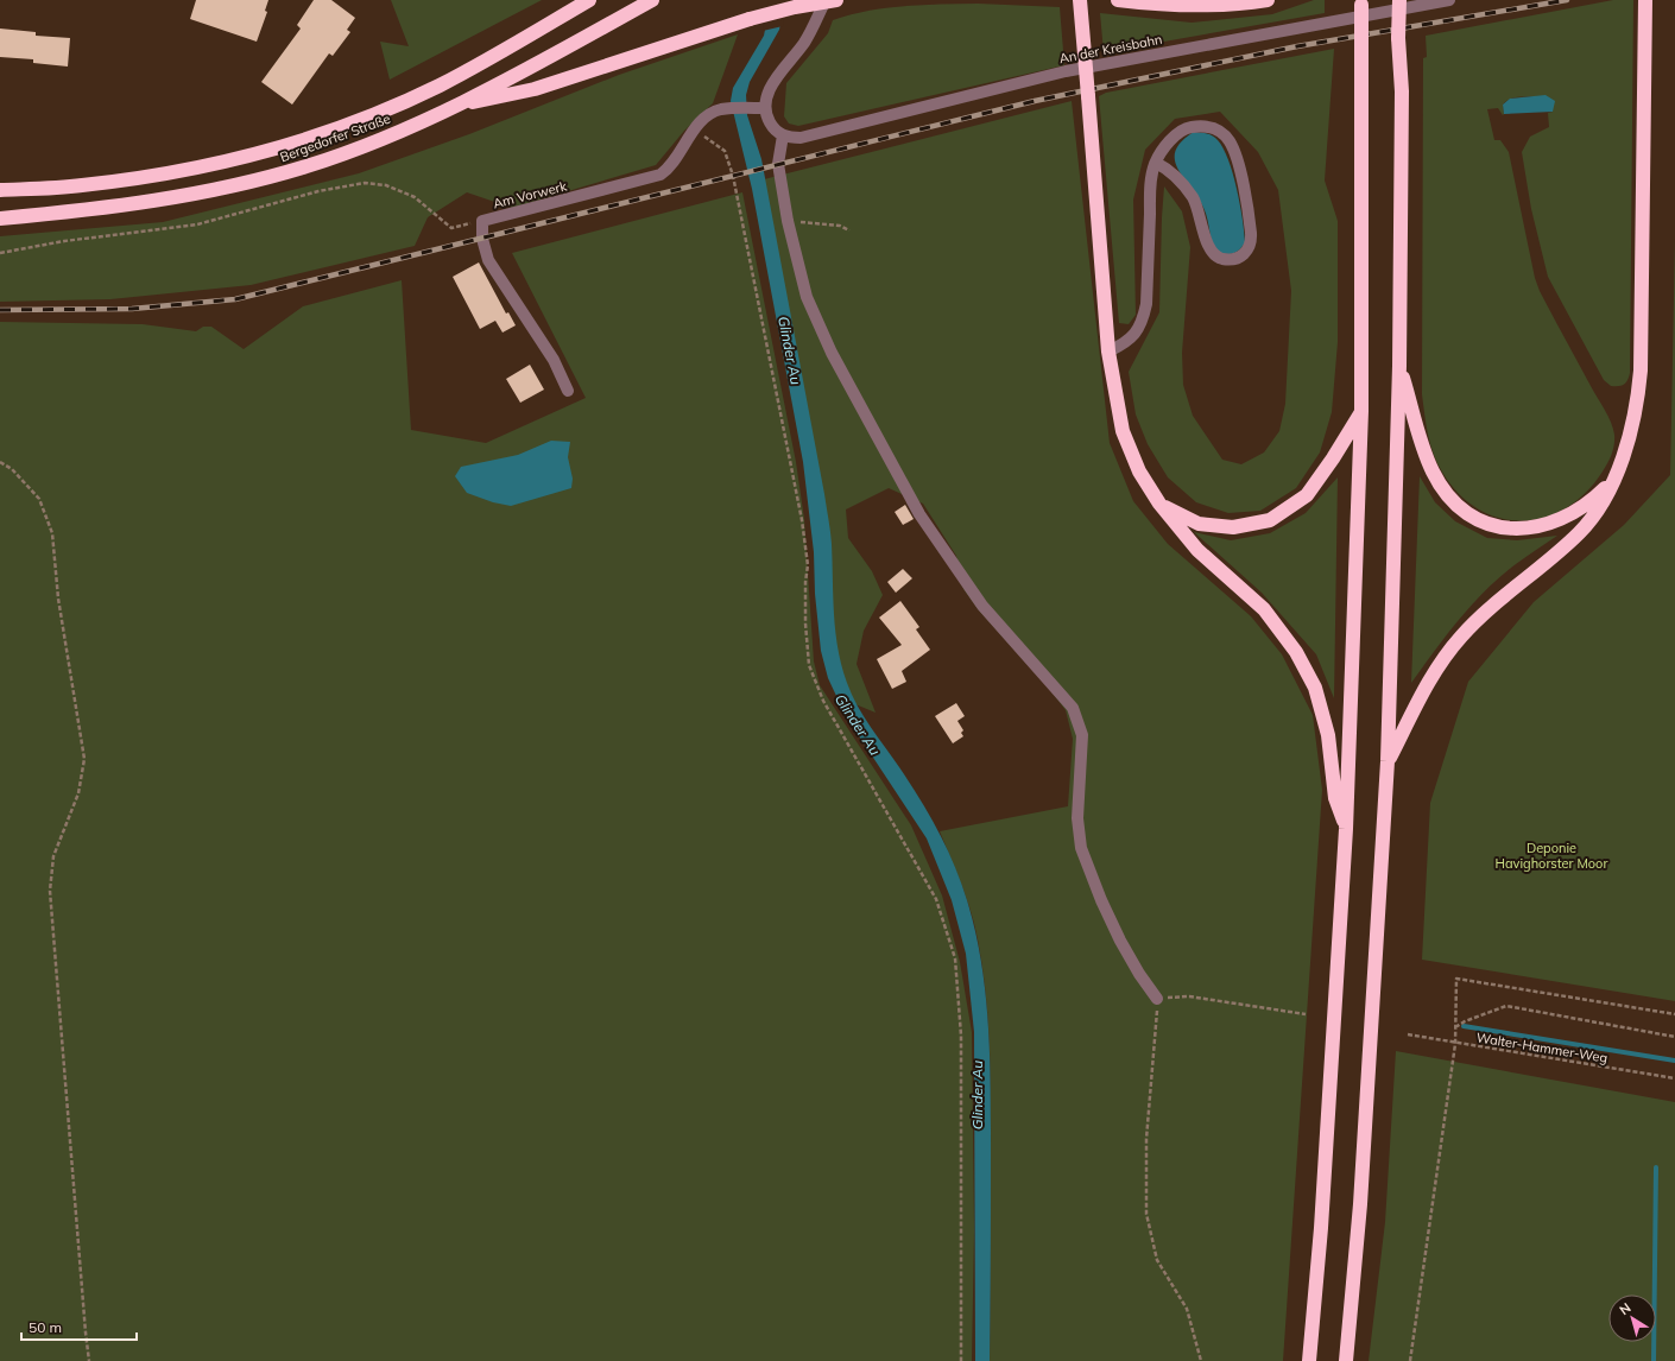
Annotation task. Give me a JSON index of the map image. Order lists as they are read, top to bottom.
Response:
{
  "streets": {
    "highway": ["Bergedorfer Straße"],
    "street": ["An der Kreisbahn", "Am Vorwerk"],
    "path": ["Walter-Hammer-Weg"]
  },
  "water": ["Glinder Au"],
  "parks": ["Deponie Havighorster Moor"],
  "scale_bar": "50 m",
  "north": "top left"
}
